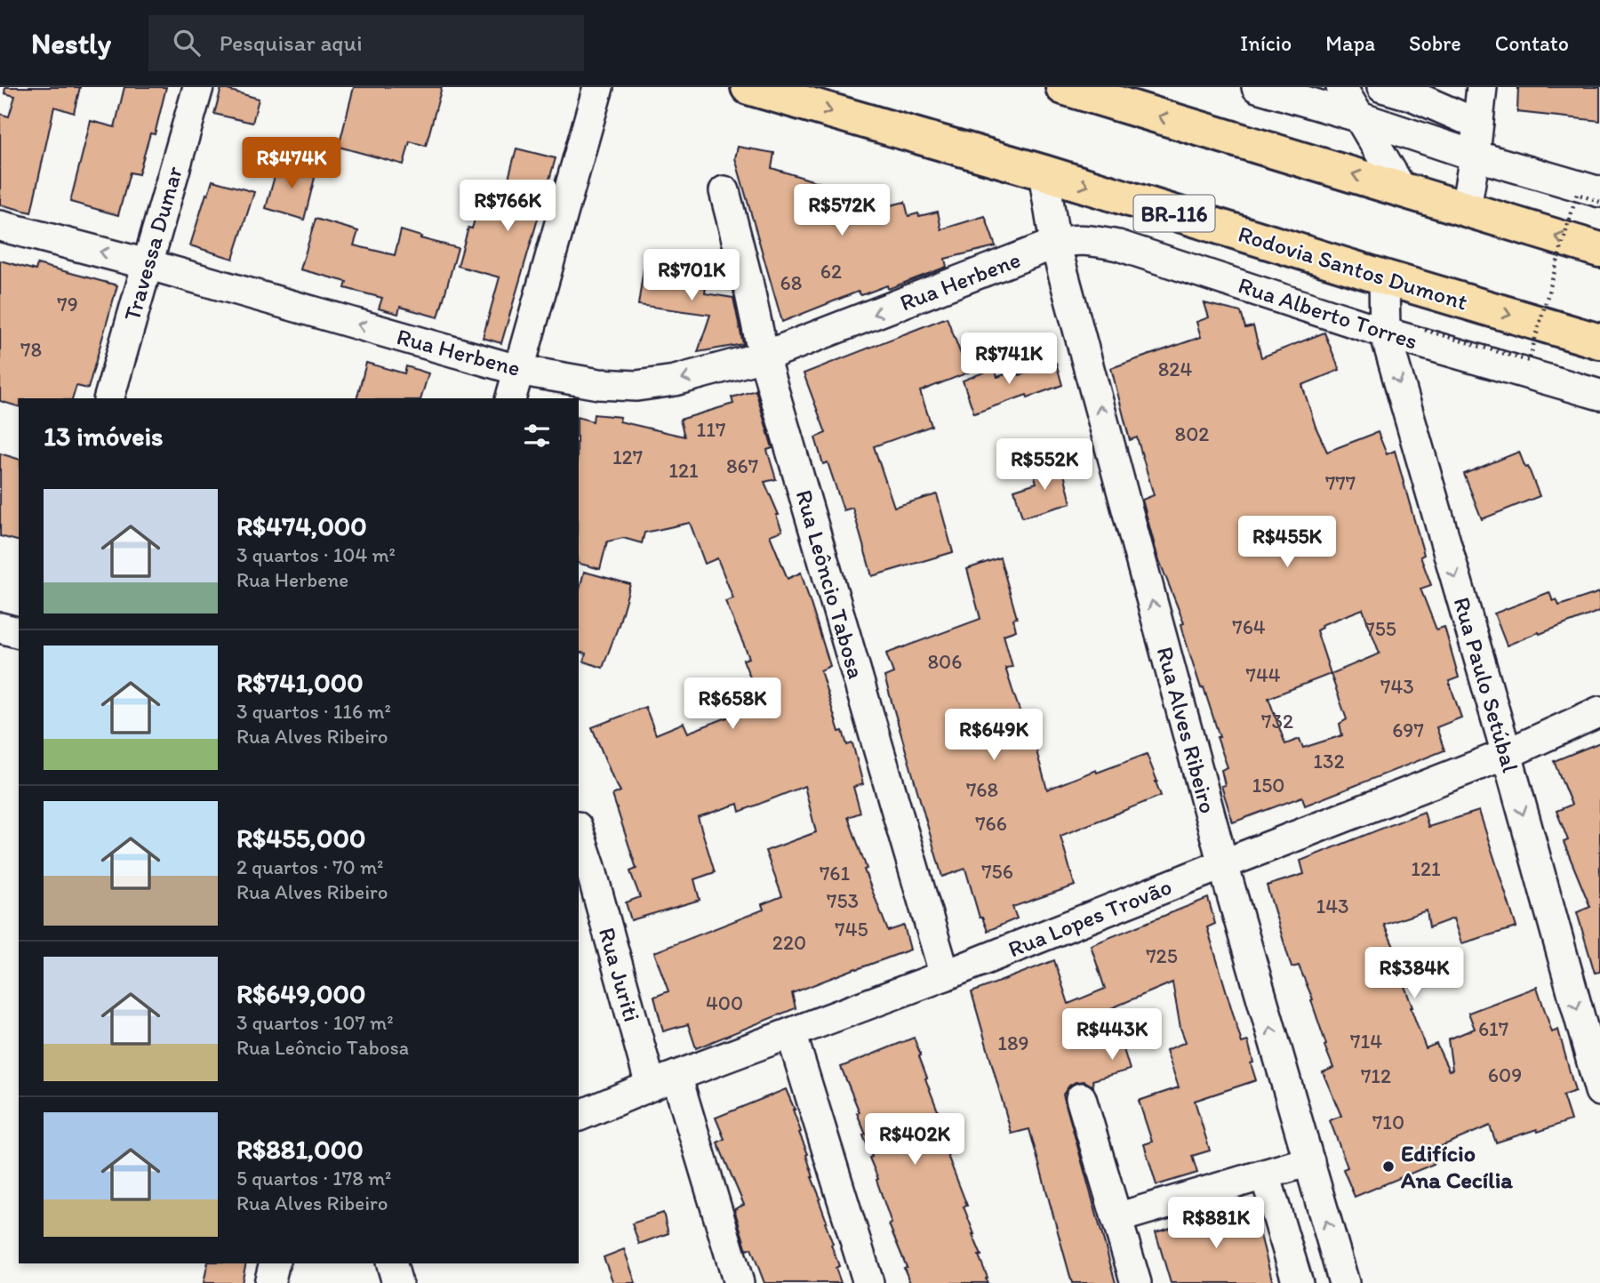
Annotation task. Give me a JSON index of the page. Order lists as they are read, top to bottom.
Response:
{
  "streets": {
    "highway": ["BR-116", "Rodovia Santos Dumont"],
    "street": [
      "Travessa Dumar",
      "Rua Herbene",
      "Rua Alberto Torres",
      "Rua Leôncio Tabosa",
      "Rua Paulo Setúbal",
      "Rua Alves Ribeiro",
      "Rua Lopes Trovão",
      "Rua Juriti"
    ]
  },
  "crossings": [
    ["Travessa Dumar", "Rua Herbene"],
    ["Rodovia Santos Dumont", "Rua Paulo Setúbal"],
    ["Rodovia Santos Dumont", "Rua Alves Ribeiro"],
    ["Rua Herbene", "Rua Alberto Torres"],
    ["Rua Herbene", "Rua Leôncio Tabosa"],
    ["Rua Herbene", "Rua Alves Ribeiro"],
    ["Rua Alberto Torres", "Rua Paulo Setúbal"],
    ["Rua Alberto Torres", "Rua Alves Ribeiro"],
    ["Rua Leôncio Tabosa", "Rua Lopes Trovão"],
    ["Rua Paulo Setúbal", "Rua Lopes Trovão"],
    ["Rua Alves Ribeiro", "Rua Lopes Trovão"],
    ["Rua Lopes Trovão", "Rua Juriti"]
  ],
  "one_way": ["Rua Herbene", "Rua Paulo Setúbal", "Rua Alves Ribeiro"],
  "places": ["Edifício Ana Cecília"],
  "house_numbers": [
    "62",
    "68",
    "79",
    "78",
    "824",
    "117",
    "802",
    "127",
    "867",
    "121",
    "777",
    "764",
    "755",
    "806",
    "744",
    "743",
    "732",
    "697",
    "132",
    "150",
    "768",
    "766",
    "121",
    "756",
    "761",
    "753",
    "143",
    "745",
    "220",
    "725",
    "400",
    "617",
    "714",
    "189",
    "609",
    "712",
    "710"
  ],
  "page": {
    "header": "Nestly",
    "search": "Pesquisar aqui",
    "nav": [
      "Início",
      "Mapa",
      "Sobre",
      "Contato"
    ],
    "price": [
      "R$474K",
      "R$766K",
      "R$572K",
      "R$701K",
      "R$741K",
      "R$552K",
      "R$455K",
      "R$658K",
      "R$649K",
      "R$384K",
      "R$443K",
      "R$402K",
      "R$881K"
    ],
    "heading": "13 imóveis",
    "list": [
      {
        "name": "R$474,000",
        "note": "3 quartos · 104 m² · Rua Herbene"
      },
      {
        "name": "R$741,000",
        "note": "3 quartos · 116 m² · Rua Alves Ribeiro"
      },
      {
        "name": "R$455,000",
        "note": "2 quartos · 70 m² · Rua Alves Ribeiro"
      },
      {
        "name": "R$649,000",
        "note": "3 quartos · 107 m² · Rua Leôncio Tabosa"
      },
      {
        "name": "R$881,000",
        "note": "5 quartos · 178 m² · Rua Alves Ribeiro"
      }
    ]
  }
}
